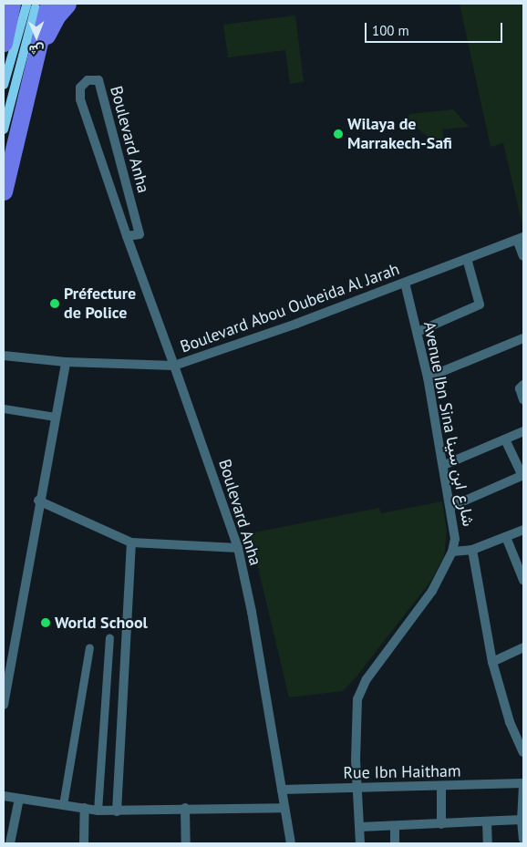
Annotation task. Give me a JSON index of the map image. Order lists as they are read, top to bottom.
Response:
{
  "streets": {
    "street": [
      "Boulevard Anha",
      "Boulevard Abou Oubeida Al Jarah",
      "Avenue Ibn Sina شارع ابن سينا",
      "Rue Ibn Haitham"
    ]
  },
  "crossings": [
    ["Boulevard Anha", "Boulevard Abou Oubeida Al Jarah"],
    ["Boulevard Anha", "Rue Ibn Haitham"],
    ["Boulevard Abou Oubeida Al Jarah", "Avenue Ibn Sina شارع ابن سينا"],
    ["Avenue Ibn Sina شارع ابن سينا", "Rue Ibn Haitham"]
  ],
  "places": ["Wilaya de Marrakech-Safi", "Préfecture de Police", "World School"],
  "scale_bar": "100 m",
  "north": "bottom"
}
